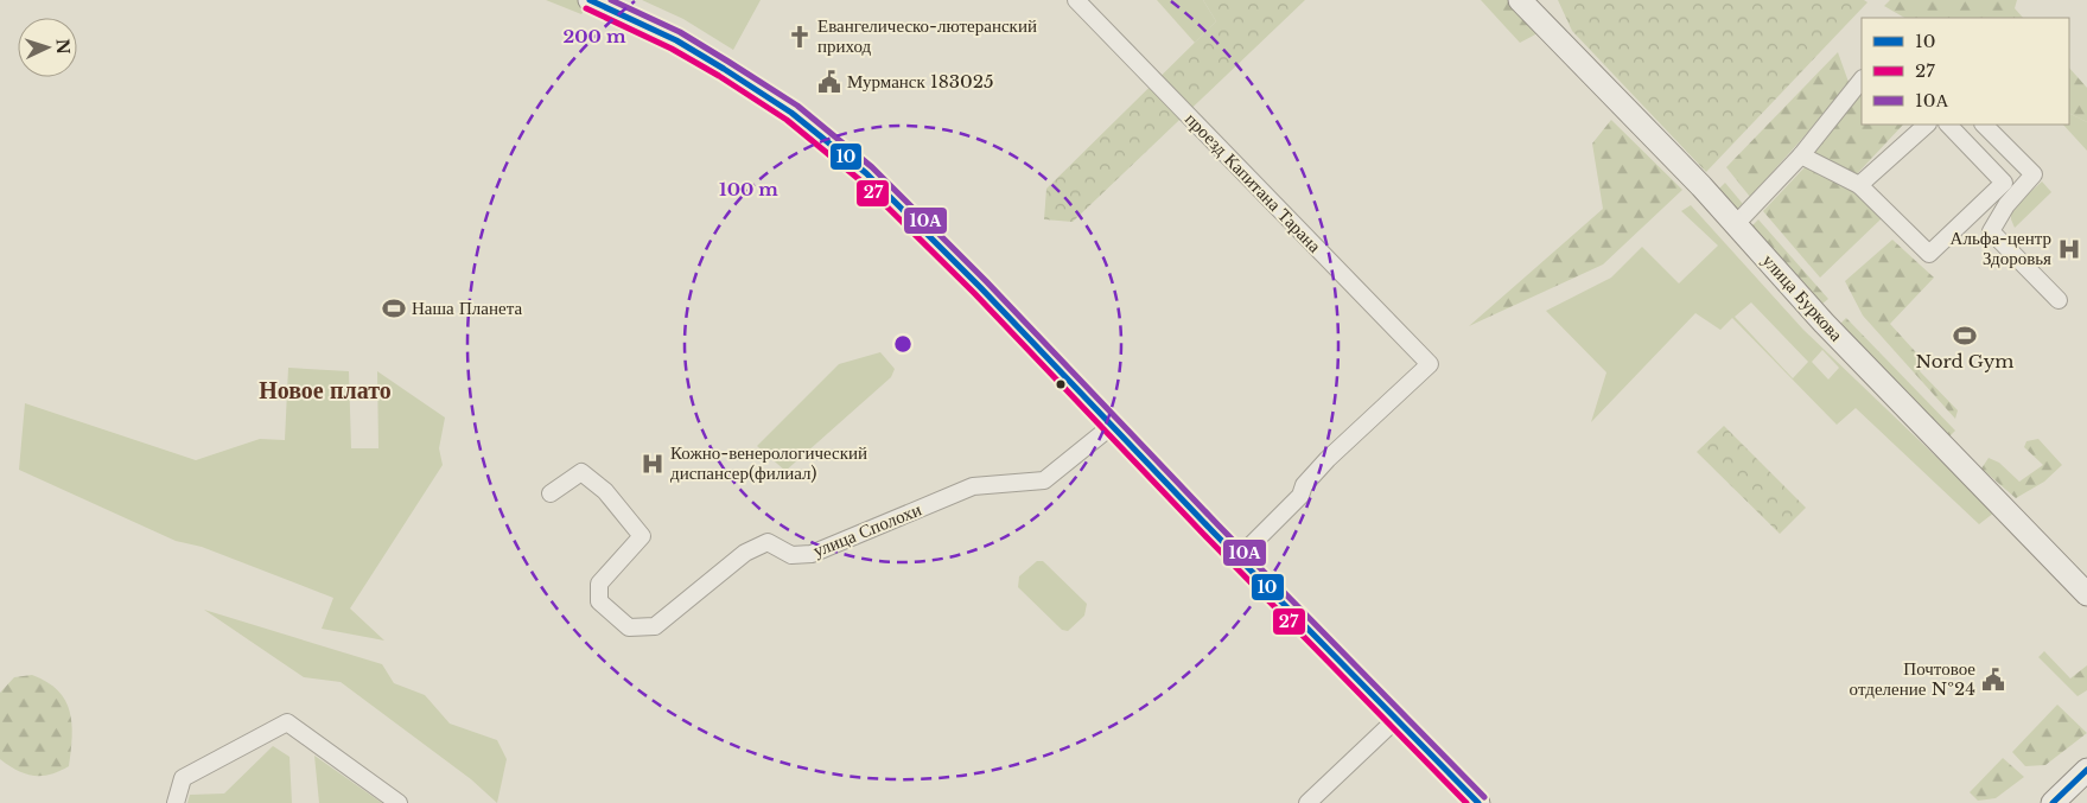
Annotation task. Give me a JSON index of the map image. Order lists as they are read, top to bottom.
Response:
{
  "streets": {
    "main road": ["улица Буркова"],
    "street": ["проезд Капитана Тарана", "улица Сполохи"]
  },
  "districts": ["Новое плато"],
  "places": {
    "church": ["Евангелическо-лютеранский приход"],
    "public building": ["Мурманск 183025", "Почтовое отделение №24"],
    "hospital": ["Альфа-центр Здоровья", "Кожно-венерологический диспансер(филиал)"],
    "sports": ["Наша Планета", "Nord Gym"]
  },
  "lines": ["transit line 10", "transit line 10А", "transit line 27"],
  "legend": ["10", "27", "10А"],
  "north": "right",
  "rings": ["200 m", "100 m"]
}
